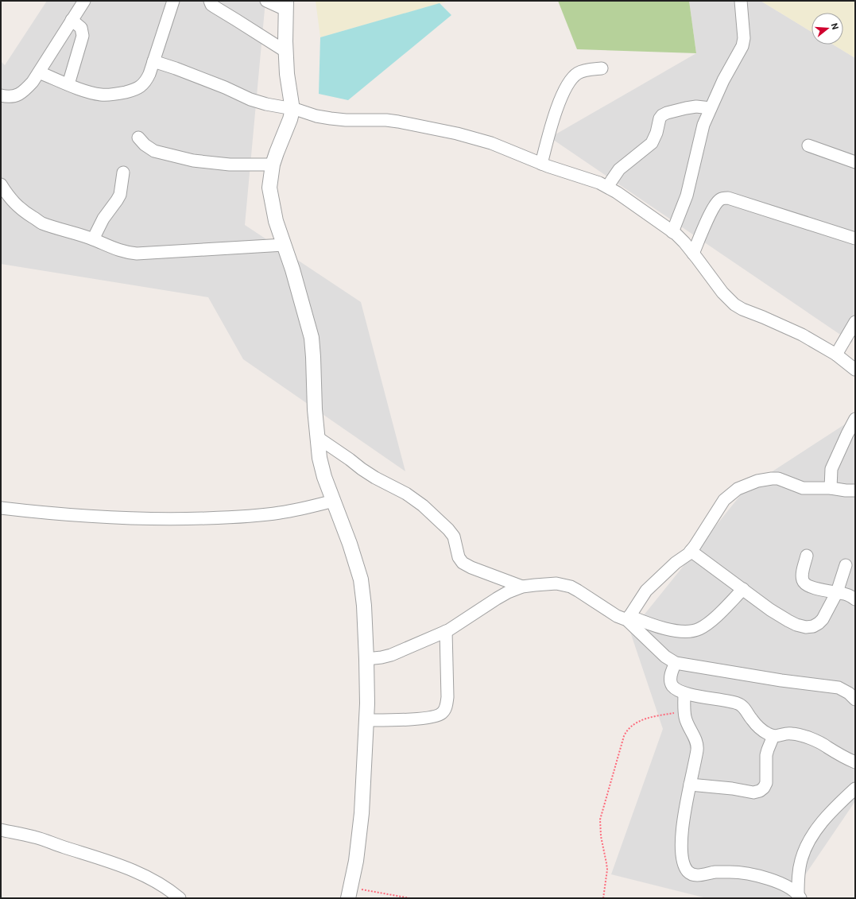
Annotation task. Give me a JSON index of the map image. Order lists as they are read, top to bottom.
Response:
{
  "north": "right"
}
